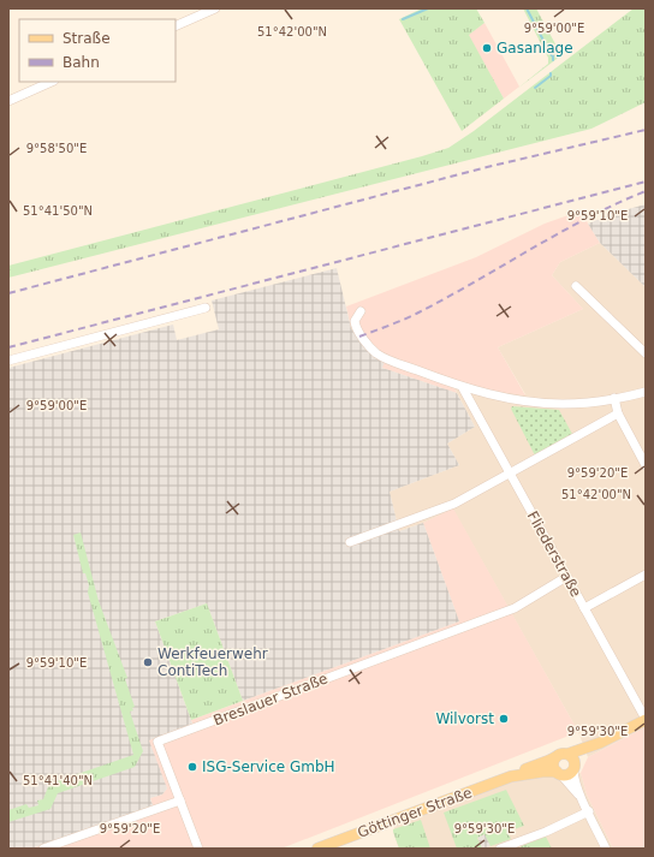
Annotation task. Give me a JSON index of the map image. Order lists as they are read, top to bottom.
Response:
{
  "streets": {
    "main road": ["Göttinger Straße"],
    "street": ["Fliederstraße", "Breslauer Straße"]
  },
  "crossings": [
    ["Fliederstraße", "Breslauer Straße"],
    ["Fliederstraße", "Göttinger Straße"]
  ],
  "places": [
    "Gasanlage",
    "Werkfeuerwehr ContiTech",
    "Wilvorst",
    "ISG-Service GmbH"
  ],
  "legend": ["Straße", "Bahn"],
  "coordinates": [
    "9°59'00\"E",
    "51°42'00\"N",
    "9°58'50\"E",
    "51°41'50\"N",
    "9°59'10\"E",
    "9°59'20\"E",
    "9°59'30\"E",
    "51°41'40\"N"
  ]
}
